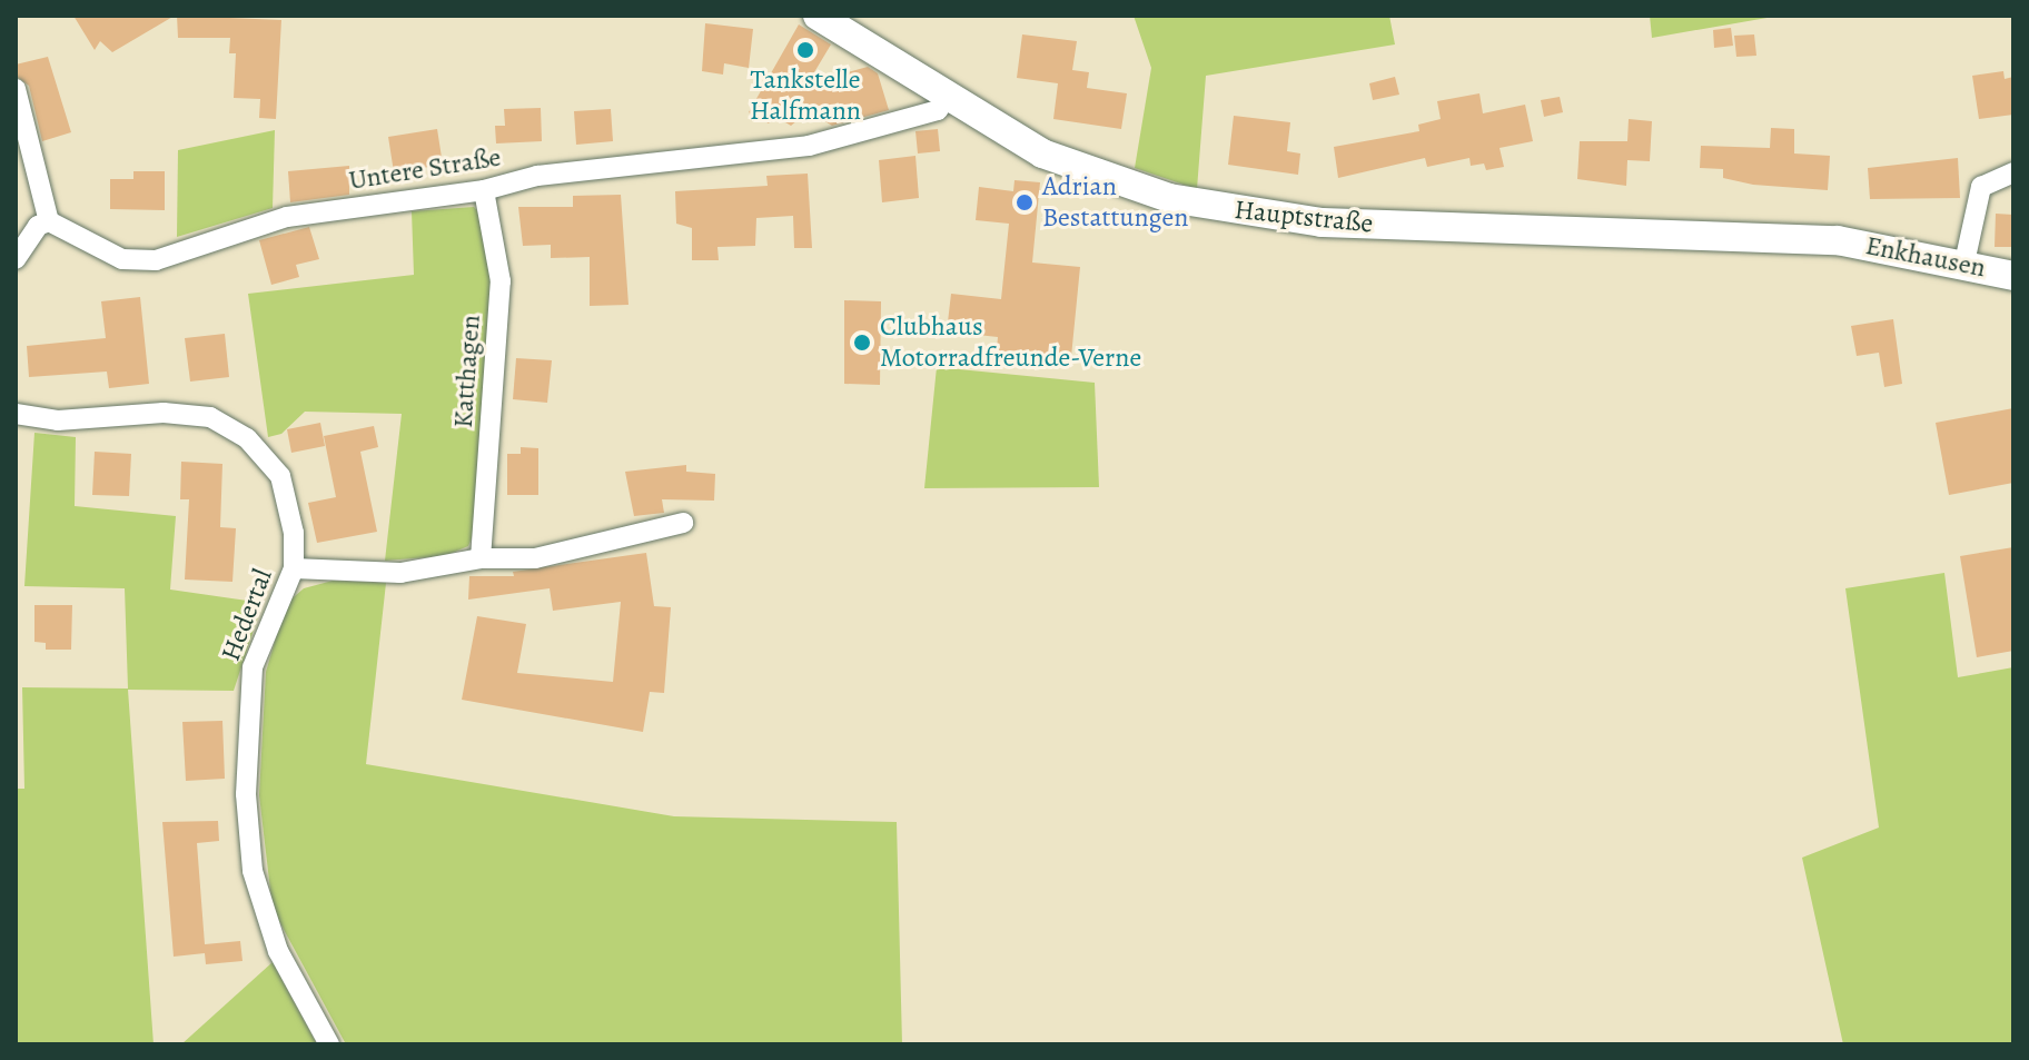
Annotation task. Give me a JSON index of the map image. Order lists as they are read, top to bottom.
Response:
{
  "streets": {
    "main road": ["Hauptstraße", "Enkhausen"],
    "street": ["Untere Straße", "Katthagen", "Hedertal"]
  },
  "crossings": [
    ["Untere Straße", "Hauptstraße"],
    ["Untere Straße", "Katthagen"],
    ["Hauptstraße", "Enkhausen"]
  ],
  "places": ["Tankstelle Halfmann", "Adrian Bestattungen", "Clubhaus Motorradfreunde-Verne"]
}
